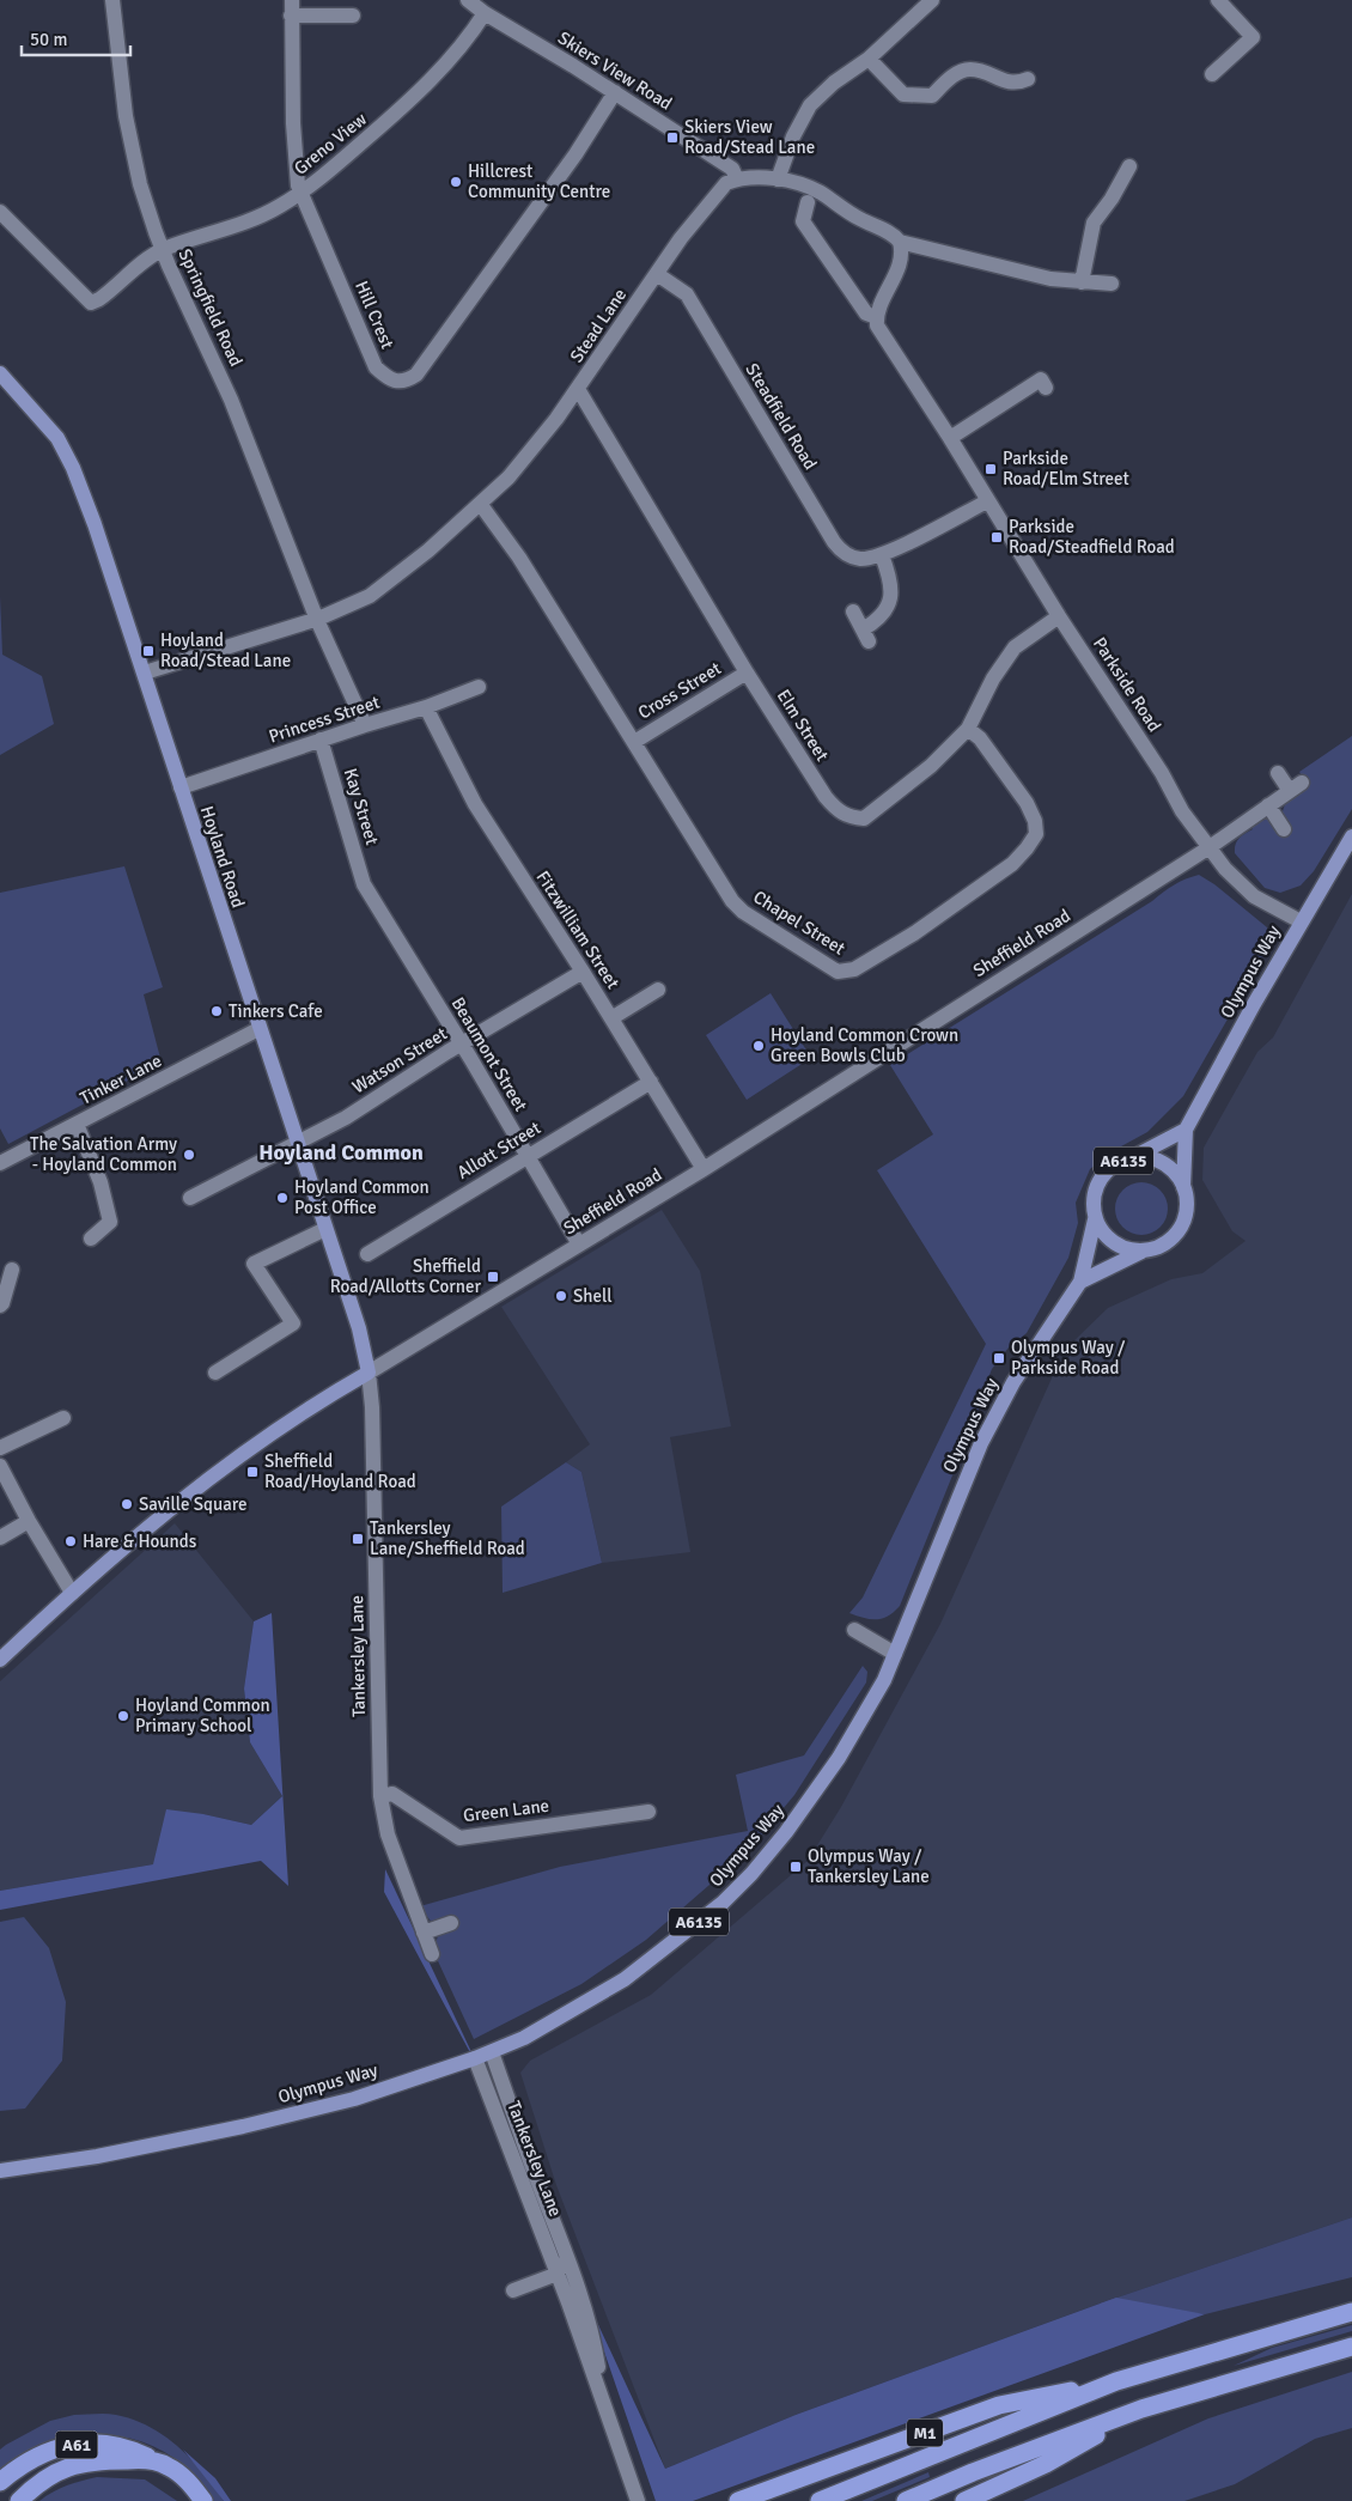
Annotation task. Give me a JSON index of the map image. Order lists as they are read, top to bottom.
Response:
{
  "streets": {
    "highway": ["M1", "A61"],
    "main road": [
      "Hoyland Road",
      "Sheffield Road",
      "Olympus Way",
      "A6135"
    ],
    "street": [
      "Skiers View Road",
      "Greno View",
      "Springfield Road",
      "Hill Crest",
      "Stead Lane",
      "Steadfield Road",
      "Parkside Road",
      "Cross Street",
      "Princess Street",
      "Elm Street",
      "Kay Street",
      "Chapel Street",
      "Fitzwilliam Street",
      "Beaumont Street",
      "Watson Street",
      "Tinker Lane",
      "Allott Street",
      "Tankersley Lane",
      "Green Lane"
    ]
  },
  "crossings": [
    ["Skiers View Road", "Greno View"],
    ["Skiers View Road", "Hill Crest"],
    ["Skiers View Road", "Stead Lane"],
    ["Greno View", "Springfield Road"],
    ["Greno View", "Hill Crest"],
    ["Springfield Road", "Stead Lane"],
    ["Springfield Road", "Princess Street"],
    ["Stead Lane", "Steadfield Road"],
    ["Stead Lane", "Elm Street"],
    ["Stead Lane", "Hoyland Road"],
    ["Stead Lane", "Chapel Street"],
    ["Steadfield Road", "Parkside Road"],
    ["Parkside Road", "Elm Street"],
    ["Parkside Road", "Sheffield Road"],
    ["Parkside Road", "Olympus Way"],
    ["Cross Street", "Elm Street"],
    ["Cross Street", "Chapel Street"],
    ["Princess Street", "Kay Street"],
    ["Princess Street", "Hoyland Road"],
    ["Princess Street", "Fitzwilliam Street"],
    ["Elm Street", "Chapel Street"],
    ["Kay Street", "Beaumont Street"],
    ["Hoyland Road", "Sheffield Road"],
    ["Hoyland Road", "Watson Street"],
    ["Hoyland Road", "Tinker Lane"],
    ["Hoyland Road", "Tankersley Lane"],
    ["Fitzwilliam Street", "Sheffield Road"],
    ["Fitzwilliam Street", "Watson Street"],
    ["Fitzwilliam Street", "Allott Street"],
    ["Sheffield Road", "Beaumont Street"],
    ["Sheffield Road", "Tankersley Lane"],
    ["Olympus Way", "A6135"],
    ["Olympus Way", "Tankersley Lane"],
    ["Beaumont Street", "Watson Street"],
    ["Beaumont Street", "Allott Street"],
    ["Tankersley Lane", "Green Lane"]
  ],
  "districts": ["Hoyland Common"],
  "places": {
    "transit": [
      "Skiers View Road/Stead Lane",
      "Parkside Road/Elm Street",
      "Parkside Road/Steadfield Road",
      "Hoyland Road/Stead Lane",
      "Sheffield Road/Allotts Corner",
      "Olympus Way / Parkside Road",
      "Sheffield Road/Hoyland Road",
      "Tankersley Lane/Sheffield Road",
      "Olympus Way / Tankersley Lane"
    ],
    "other": [
      "Hillcrest Community Centre",
      "Tinkers Cafe",
      "Hoyland Common Crown Green Bowls Club",
      "The Salvation Army - Hoyland Common",
      "Hoyland Common Post Office",
      "Shell",
      "Saville Square",
      "Hare & Hounds",
      "Hoyland Common Primary School"
    ]
  },
  "scale_bar": "50 m"
}
